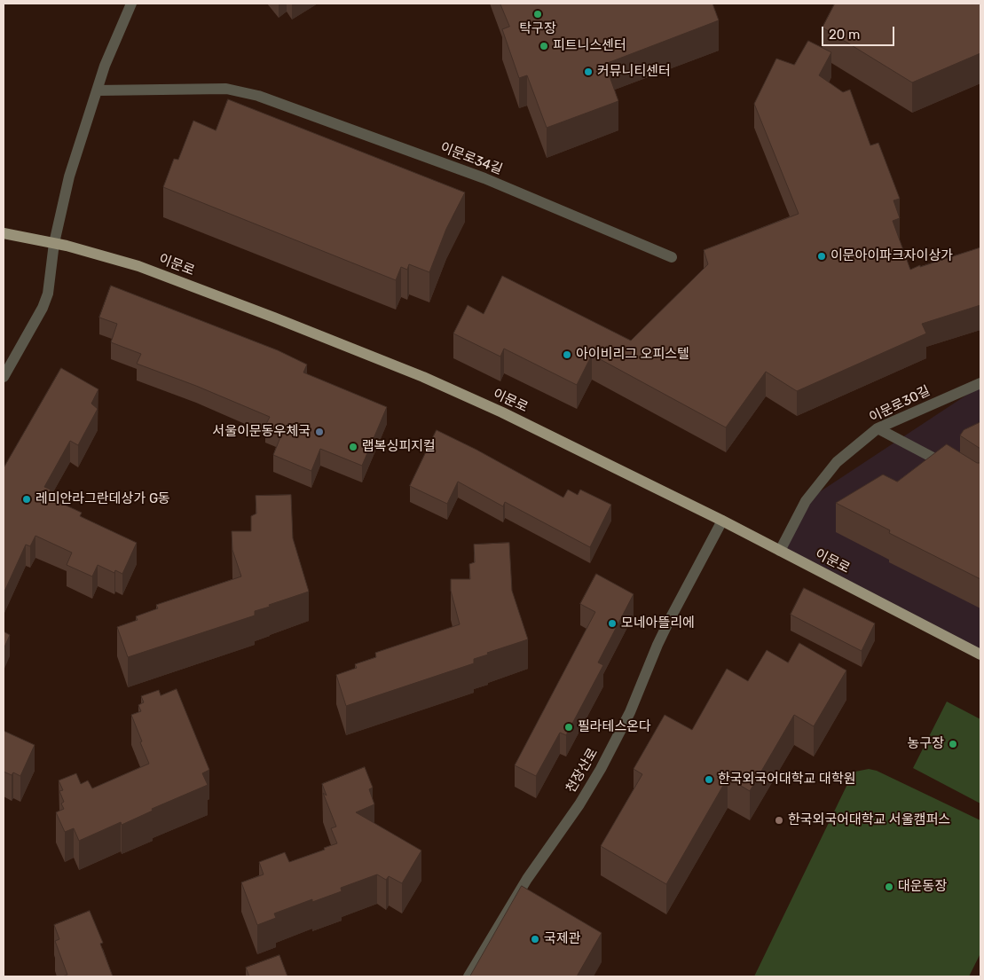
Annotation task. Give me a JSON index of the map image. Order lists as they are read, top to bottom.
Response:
{
  "streets": {
    "main road": ["이문로"],
    "street": ["이문로34길", "이문로30길", "천장산로"]
  },
  "crossings": [
    ["이문로", "이문로30길"],
    ["이문로", "천장산로"]
  ],
  "places": [
    "탁구장",
    "피트니스센터",
    "커뮤니티센터",
    "이문아이파크자이상가",
    "아이비리그 오피스텔",
    "서울이문동우체국",
    "랩복싱피지컬",
    "레미안라그란데상가 G동",
    "모네아뜰리에",
    "필라테스온다",
    "농구장",
    "한국외국어대학교 대학원",
    "한국외국어대학교 서울캠퍼스",
    "대운동장",
    "국제관"
  ],
  "scale_bar": "20 m"
}
